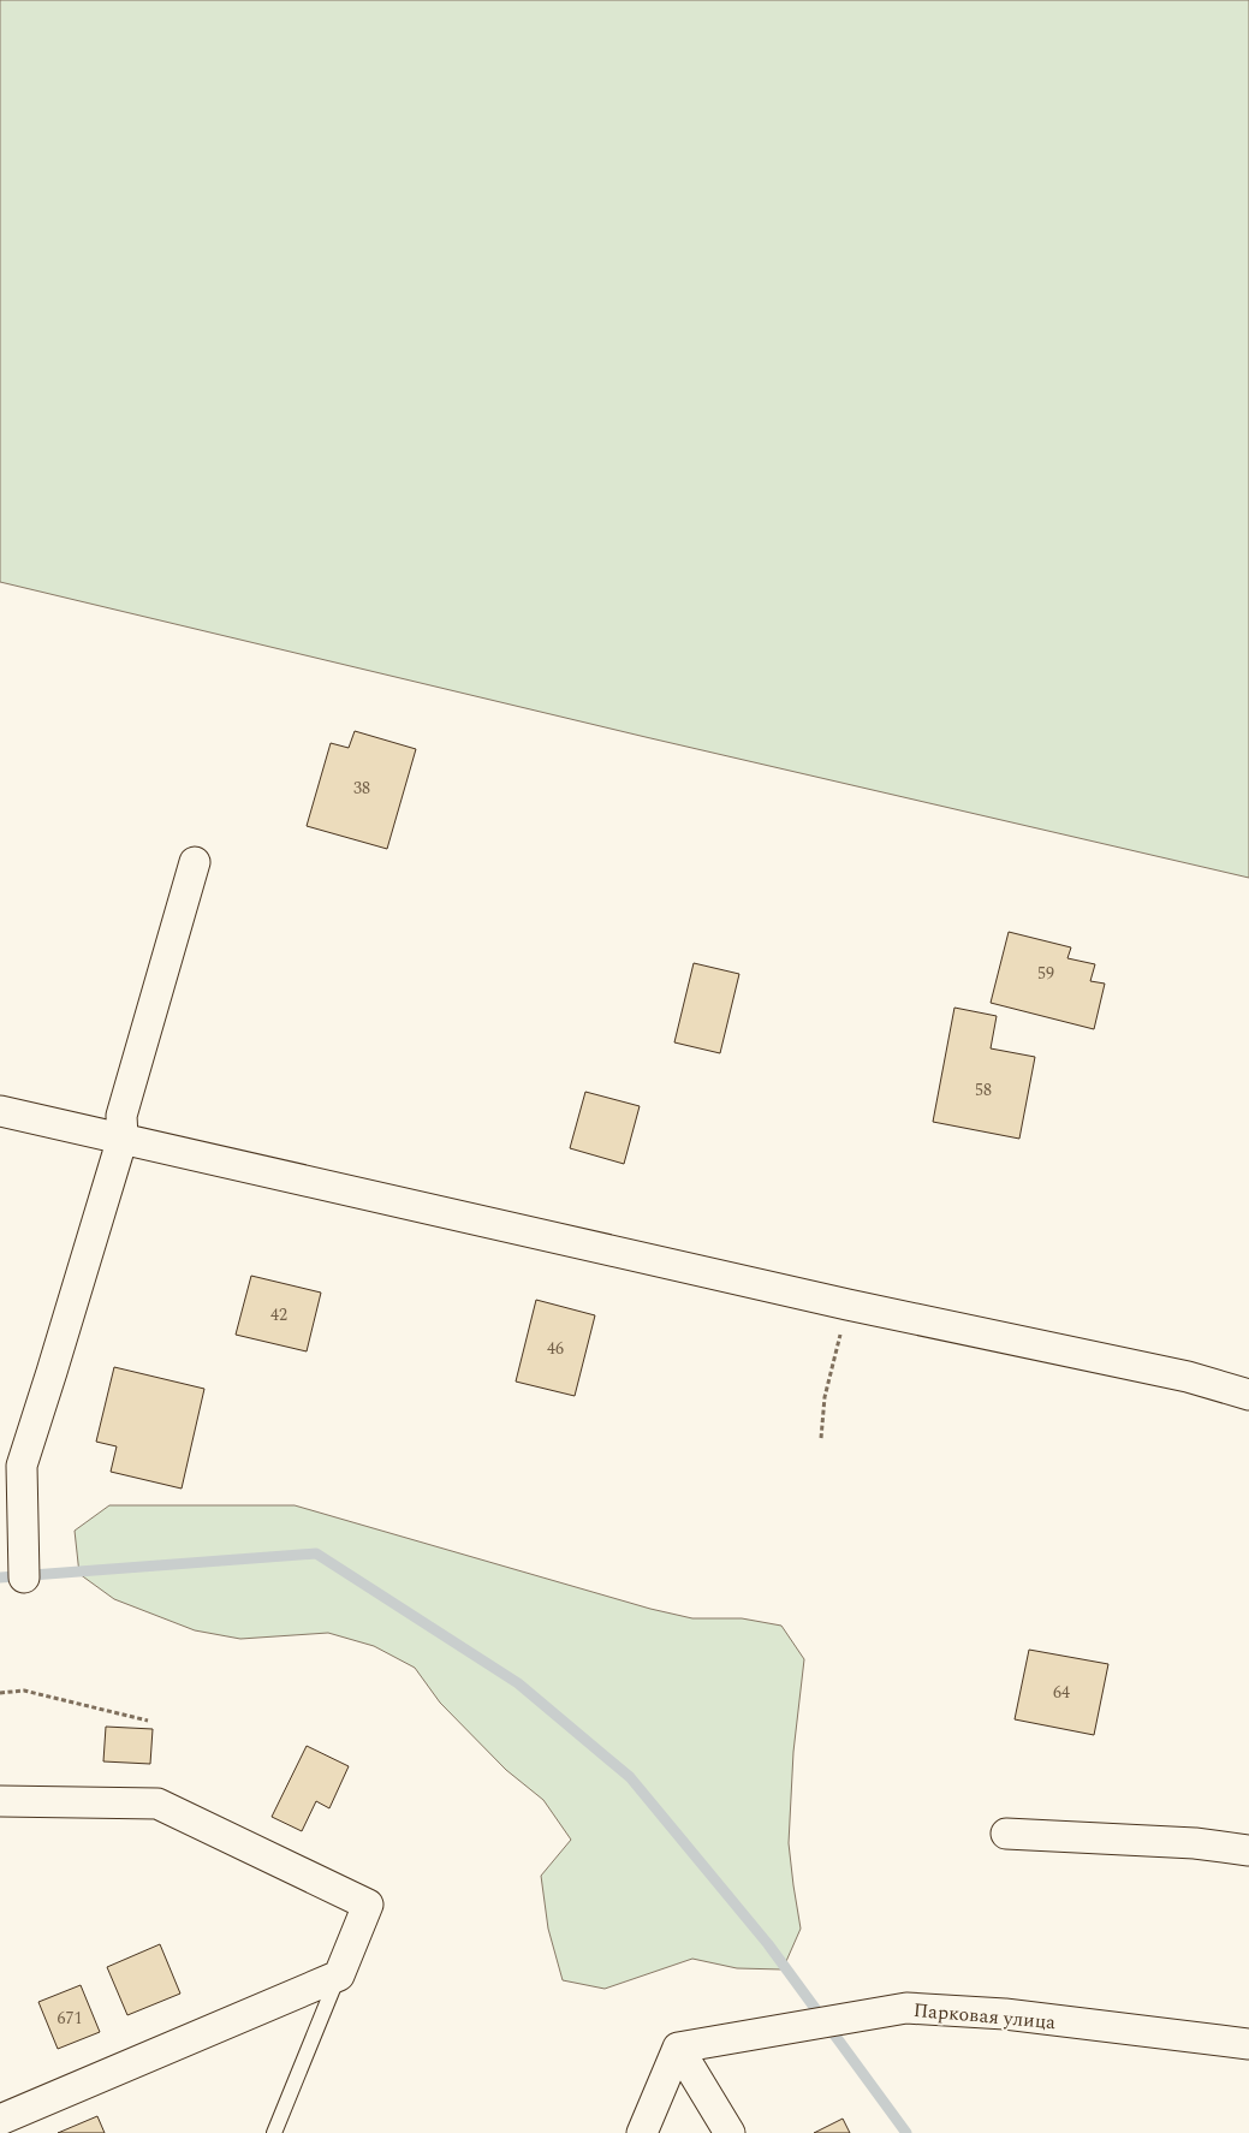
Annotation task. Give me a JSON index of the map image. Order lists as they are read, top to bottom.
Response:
{
  "streets": {
    "street": ["Парковая улица"]
  },
  "house_numbers": [
    "38",
    "59",
    "58",
    "42",
    "46",
    "64",
    "671"
  ]
}
